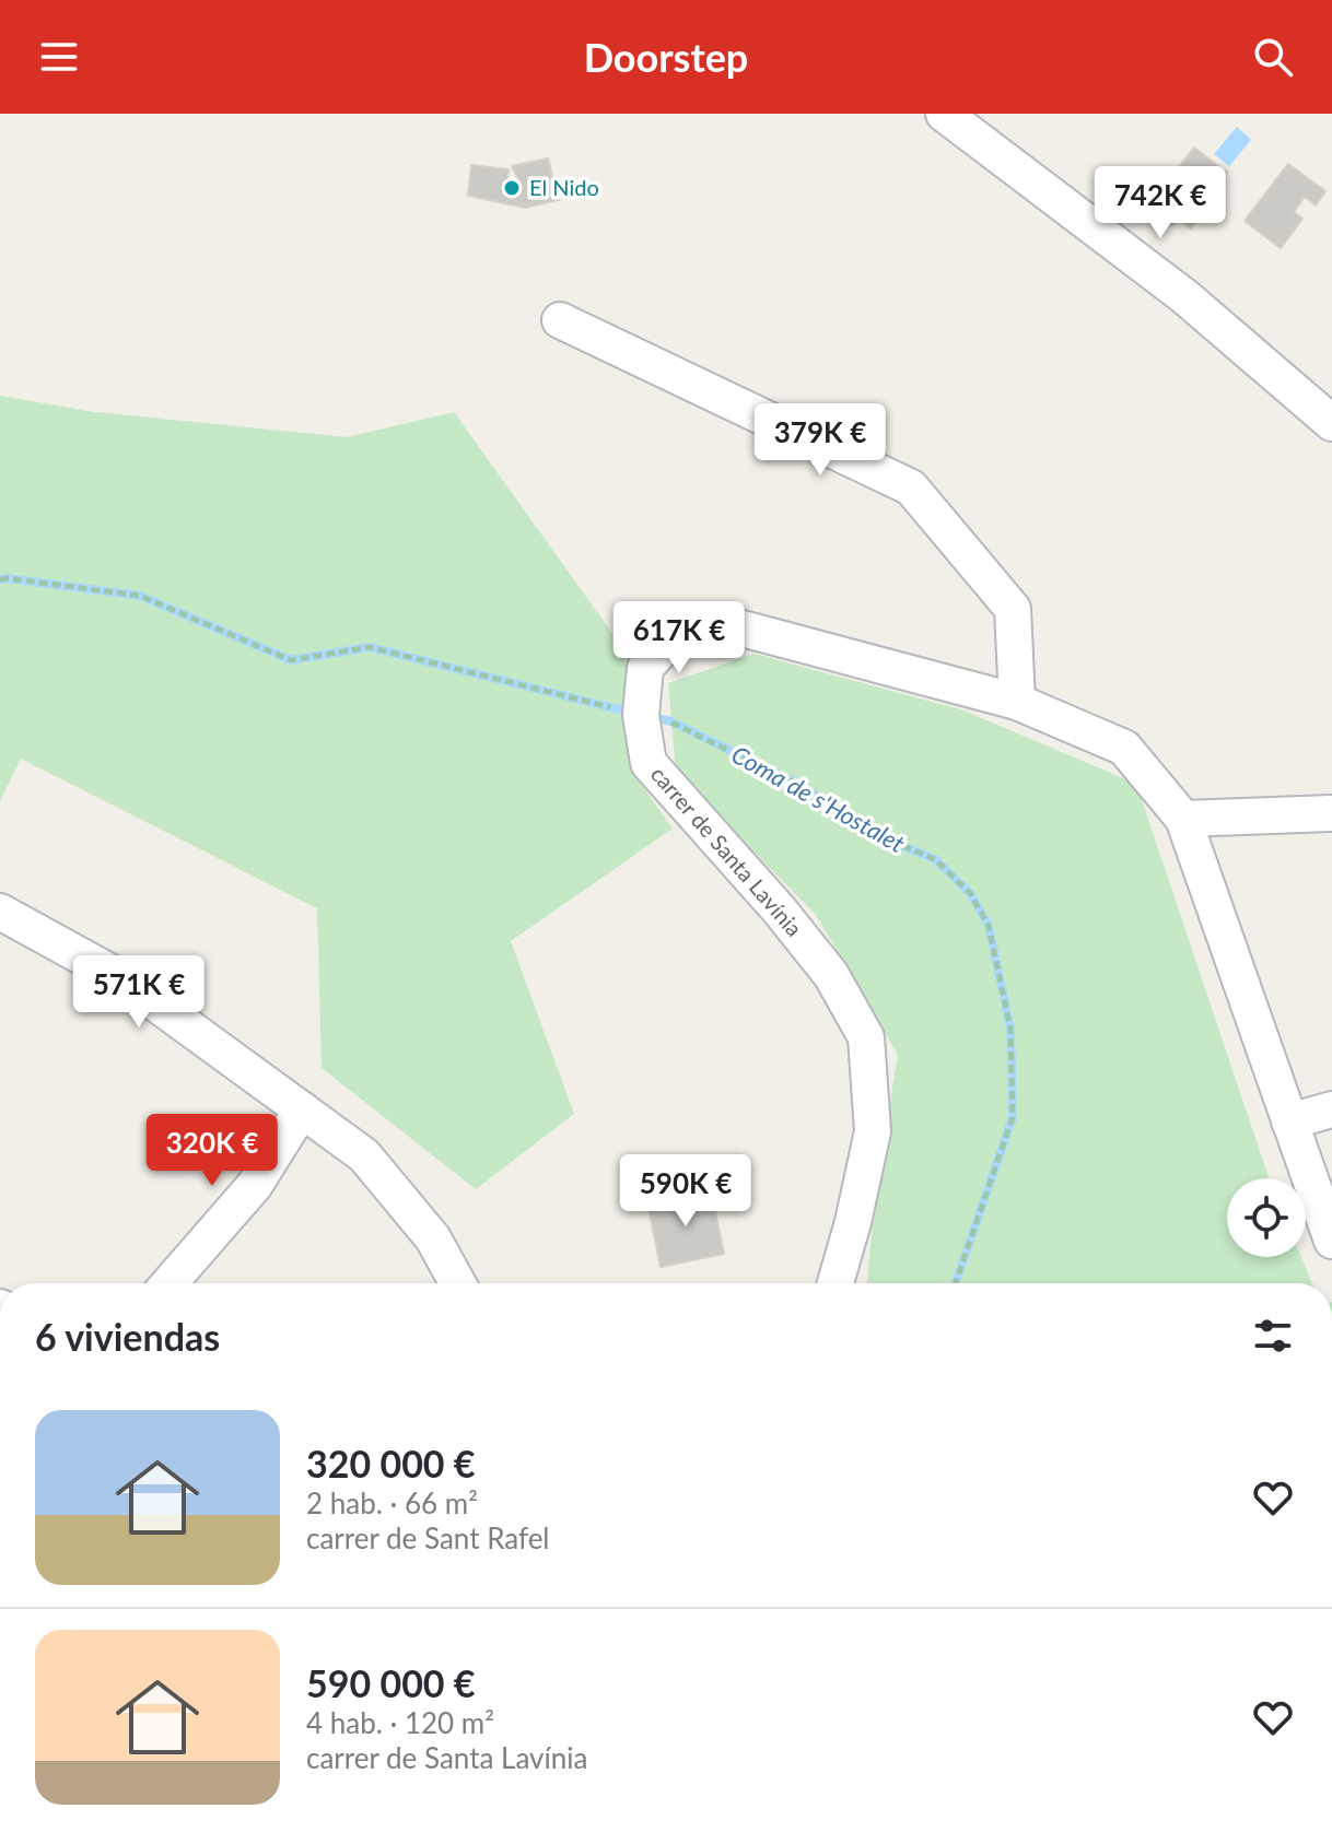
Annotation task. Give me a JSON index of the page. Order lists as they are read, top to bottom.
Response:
{
  "streets": {
    "street": ["carrer de Santa Lavínia"]
  },
  "water": ["Coma de s'Hostalet"],
  "places": ["El Nido"],
  "page": {
    "header": "Doorstep",
    "price": [
      "742K €",
      "379K €",
      "617K €",
      "571K €",
      "320K €",
      "590K €"
    ],
    "heading": "6 viviendas",
    "list": [
      {
        "name": "320 000 €",
        "note": "2 hab. · 66 m² · carrer de Sant Rafel"
      },
      {
        "name": "590 000 €",
        "note": "4 hab. · 120 m² · carrer de Santa Lavínia"
      }
    ]
  }
}
